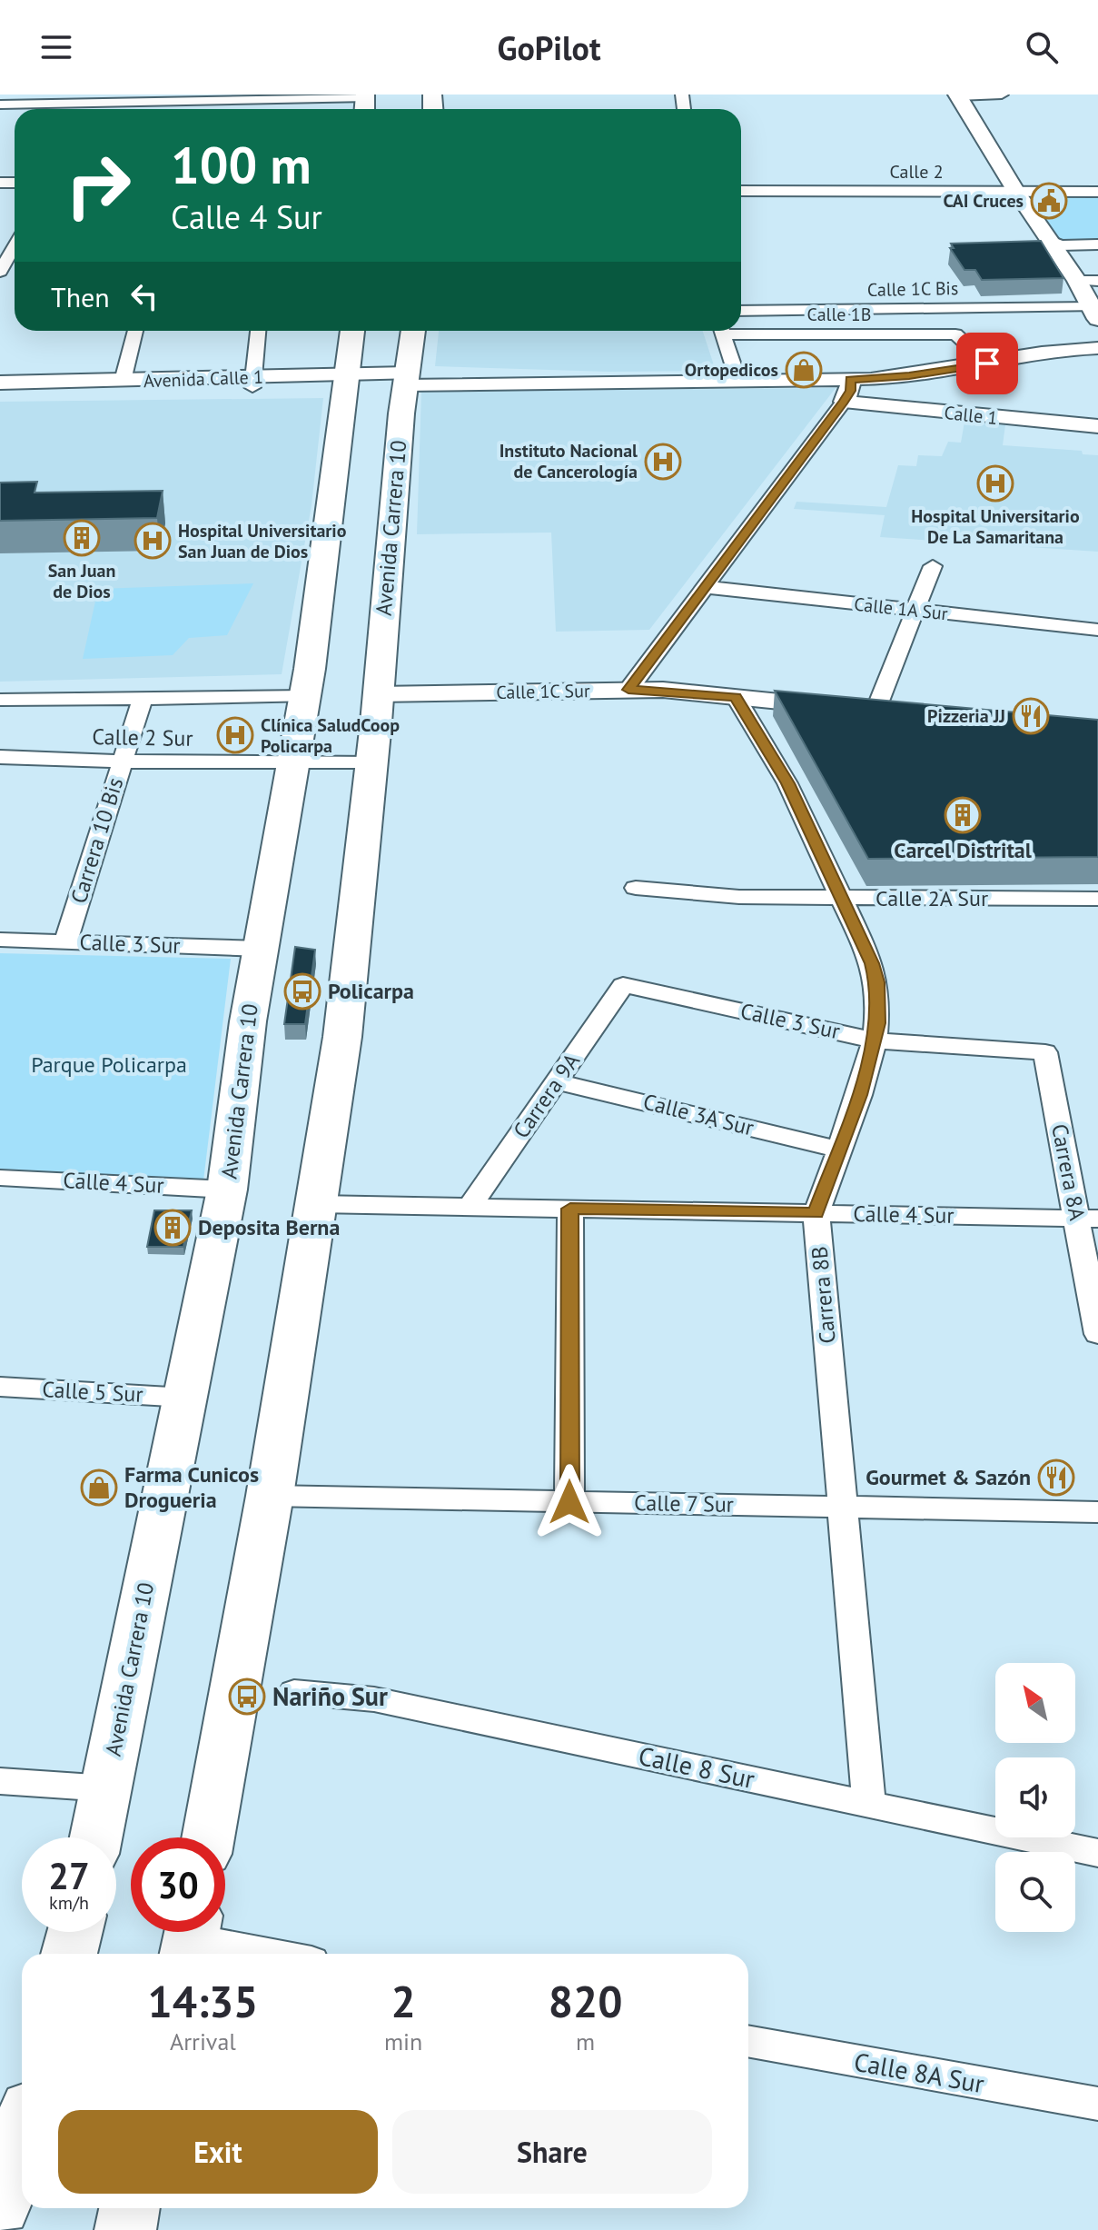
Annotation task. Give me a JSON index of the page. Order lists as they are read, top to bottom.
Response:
{
  "streets": {
    "main road": ["Avenida Calle 1", "Avenida Carrera 10"],
    "street": [
      "Calle 2",
      "Calle 1C Bis",
      "Calle 1B",
      "Calle 1",
      "Calle 1A Sur",
      "Calle 1C Sur",
      "Calle 2 Sur",
      "Carrera 10 Bis",
      "Calle 2A Sur",
      "Calle 3 Sur",
      "Carrera 9A",
      "Calle 3A Sur",
      "Carrera 8A",
      "Calle 4 Sur",
      "Carrera 8B",
      "Calle 5 Sur",
      "Calle 7 Sur",
      "Calle 8 Sur",
      "Calle 8A Sur"
    ]
  },
  "crossings": [
    ["Avenida Calle 1", "Avenida Carrera 10"],
    ["Avenida Carrera 10", "Calle 1C Sur"],
    ["Avenida Carrera 10", "Calle 2 Sur"],
    ["Avenida Carrera 10", "Calle 3 Sur"],
    ["Avenida Carrera 10", "Calle 4 Sur"],
    ["Avenida Carrera 10", "Calle 5 Sur"],
    ["Avenida Carrera 10", "Calle 7 Sur"],
    ["Calle 1C Sur", "Carrera 8B"],
    ["Calle 2 Sur", "Carrera 10 Bis"],
    ["Carrera 10 Bis", "Calle 3 Sur"],
    ["Calle 2A Sur", "Carrera 8B"],
    ["Calle 3 Sur", "Carrera 9A"],
    ["Calle 3 Sur", "Carrera 8A"],
    ["Calle 3 Sur", "Carrera 8B"],
    ["Carrera 9A", "Calle 3A Sur"],
    ["Carrera 9A", "Calle 4 Sur"],
    ["Calle 3A Sur", "Carrera 8B"],
    ["Carrera 8A", "Calle 4 Sur"],
    ["Calle 4 Sur", "Carrera 8B"],
    ["Carrera 8B", "Calle 7 Sur"],
    ["Carrera 8B", "Calle 8 Sur"]
  ],
  "parks": ["Parque Policarpa"],
  "places": {
    "public building": ["CAI Cruces"],
    "shop": ["Ortopedicos", "Farma Cunicos Drogueria"],
    "hospital": [
      "Instituto Nacional de Cancerología",
      "Hospital Universitario De La Samaritana",
      "Hospital Universitario San Juan de Dios",
      "Clínica SaludCoop Policarpa"
    ],
    "building": ["San Juan de Dios", "Carcel Distrital", "Deposita Berna"],
    "restaurant": ["Pizzeria JJ", "Gourmet & Sazón"],
    "bus stop": ["Policarpa", "Nariño Sur"]
  },
  "north": "top left",
  "page": {
    "header": "GoPilot",
    "turn": ["100 m", "Calle 4 Sur"],
    "then": "Then",
    "speed": "27 km/h",
    "limit": "30",
    "eta": [
      "14:35",
      "Arrival",
      "2",
      "min",
      "820",
      "m"
    ],
    "buttons": ["Exit", "Share"]
  }
}
